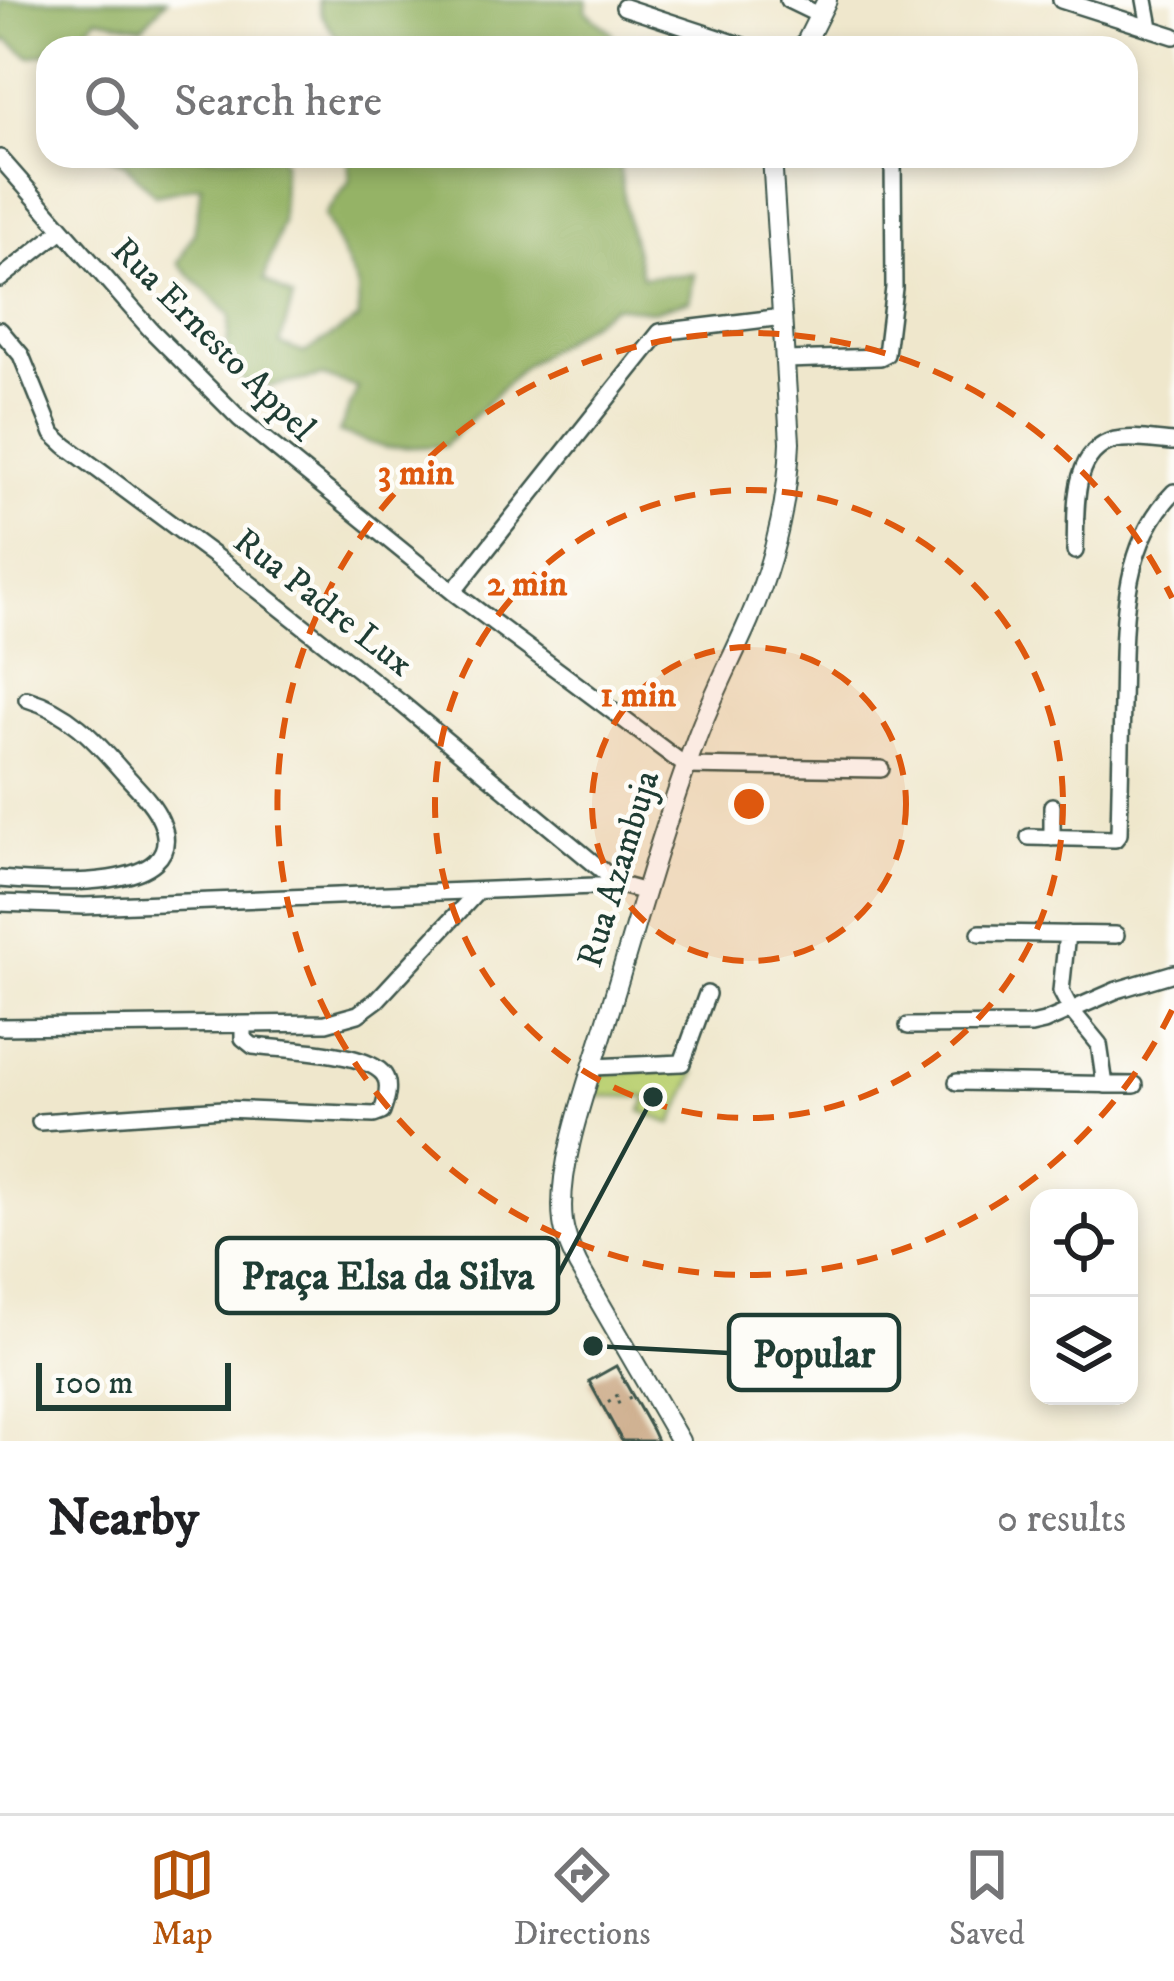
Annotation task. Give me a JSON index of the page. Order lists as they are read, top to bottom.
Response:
{
  "streets": {
    "main road": ["Rua Azambuja"],
    "street": ["Rua Ernesto Appel", "Rua Padre Lux"]
  },
  "crossings": [
    ["Rua Ernesto Appel", "Rua Azambuja"],
    ["Rua Padre Lux", "Rua Azambuja"]
  ],
  "places": ["Praça Elsa da Silva", "Popular"],
  "scale_bar": "100 m",
  "page": {
    "search": "Search here",
    "scale": "100 m",
    "heading": ["Nearby", "0 results"],
    "nav": ["Map", "Directions", "Saved"]
  },
  "rings": ["3 min", "2 min", "1 min"]
}
